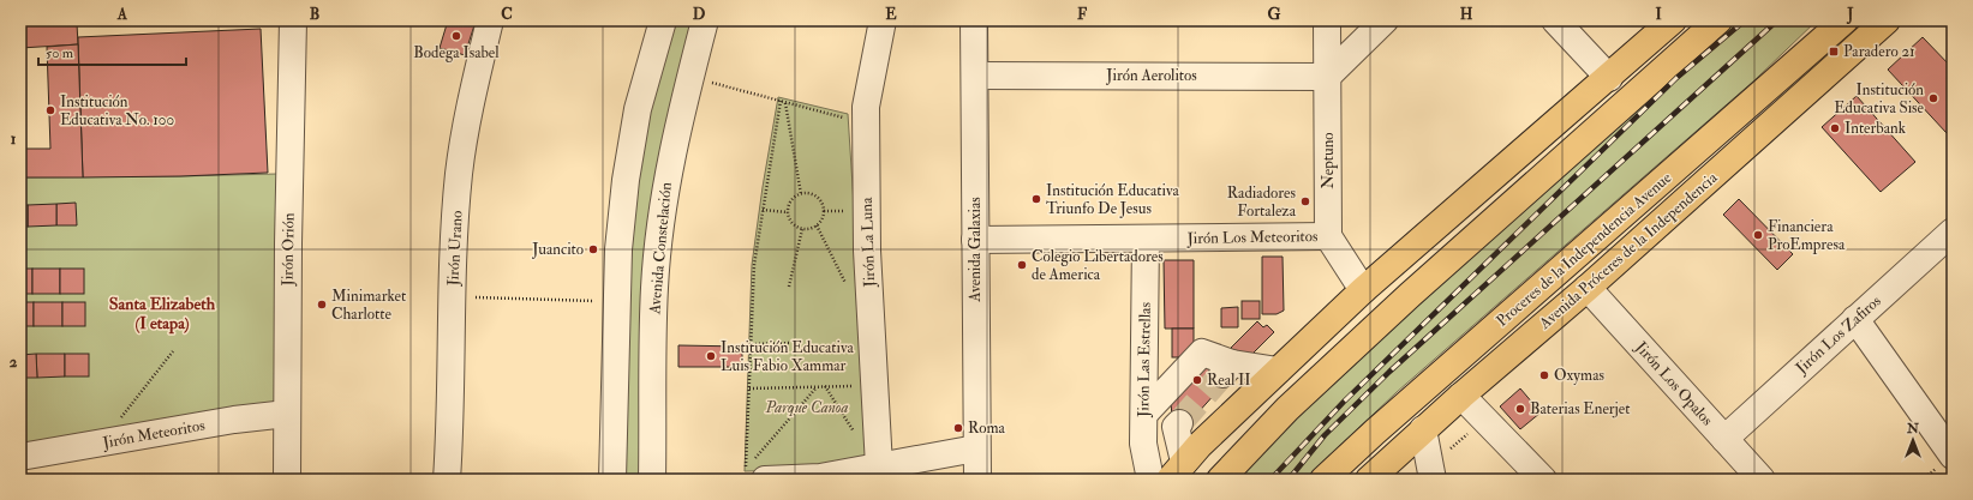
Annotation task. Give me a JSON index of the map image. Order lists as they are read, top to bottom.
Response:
{
  "streets": {
    "main road": ["Proceres de la Independencia Avenue", "Avenida Próceres de la Independencia"],
    "street": [
      "Jirón Aerolitos",
      "Neptuno",
      "Jirón Los Meteoritos",
      "Jirón La Luna",
      "Jirón Urano",
      "Avenida Constelación",
      "Jirón Orión",
      "Avenida Galaxias",
      "Jirón Los Zafiros",
      "Jirón Las Estrellas",
      "Jirón Los Opalos",
      "Jirón Meteoritos"
    ]
  },
  "crossings": [
    ["Jirón Aerolitos", "Neptuno"],
    ["Jirón Aerolitos", "Avenida Galaxias"],
    ["Neptuno", "Jirón Los Meteoritos"],
    ["Jirón Los Meteoritos", "Avenida Galaxias"],
    ["Jirón Los Meteoritos", "Jirón Las Estrellas"],
    ["Jirón Orión", "Jirón Meteoritos"],
    ["Avenida Próceres de la Independencia", "Jirón Los Opalos"],
    ["Jirón Los Zafiros", "Jirón Los Opalos"]
  ],
  "districts": ["Santa Elizabeth (I etapa)"],
  "parks": ["Parque Canoa"],
  "places": {
    "other": [
      "Bodega Isabel",
      "Institución Educativa Sise",
      "Institución Educativa No. 100",
      "Interbank",
      "Institución Educativa Triunfo De Jesus",
      "Radiadores Fortaleza",
      "Financiera ProEmpresa",
      "Juancito",
      "Colegio Libertadores de America",
      "Minimarket Charlotte",
      "Institución Educativa Luis Fabio Xammar",
      "Oxymas",
      "Real II",
      "Baterias Enerjet",
      "Roma"
    ],
    "transit": ["Paradero 21"]
  },
  "scale_bar": "50 m",
  "north": "top",
  "grid": {
    "columns": [
      "A",
      "B",
      "C",
      "D",
      "E",
      "F",
      "G",
      "H",
      "I",
      "J"
    ],
    "rows": ["1", "2"]
  }
}
